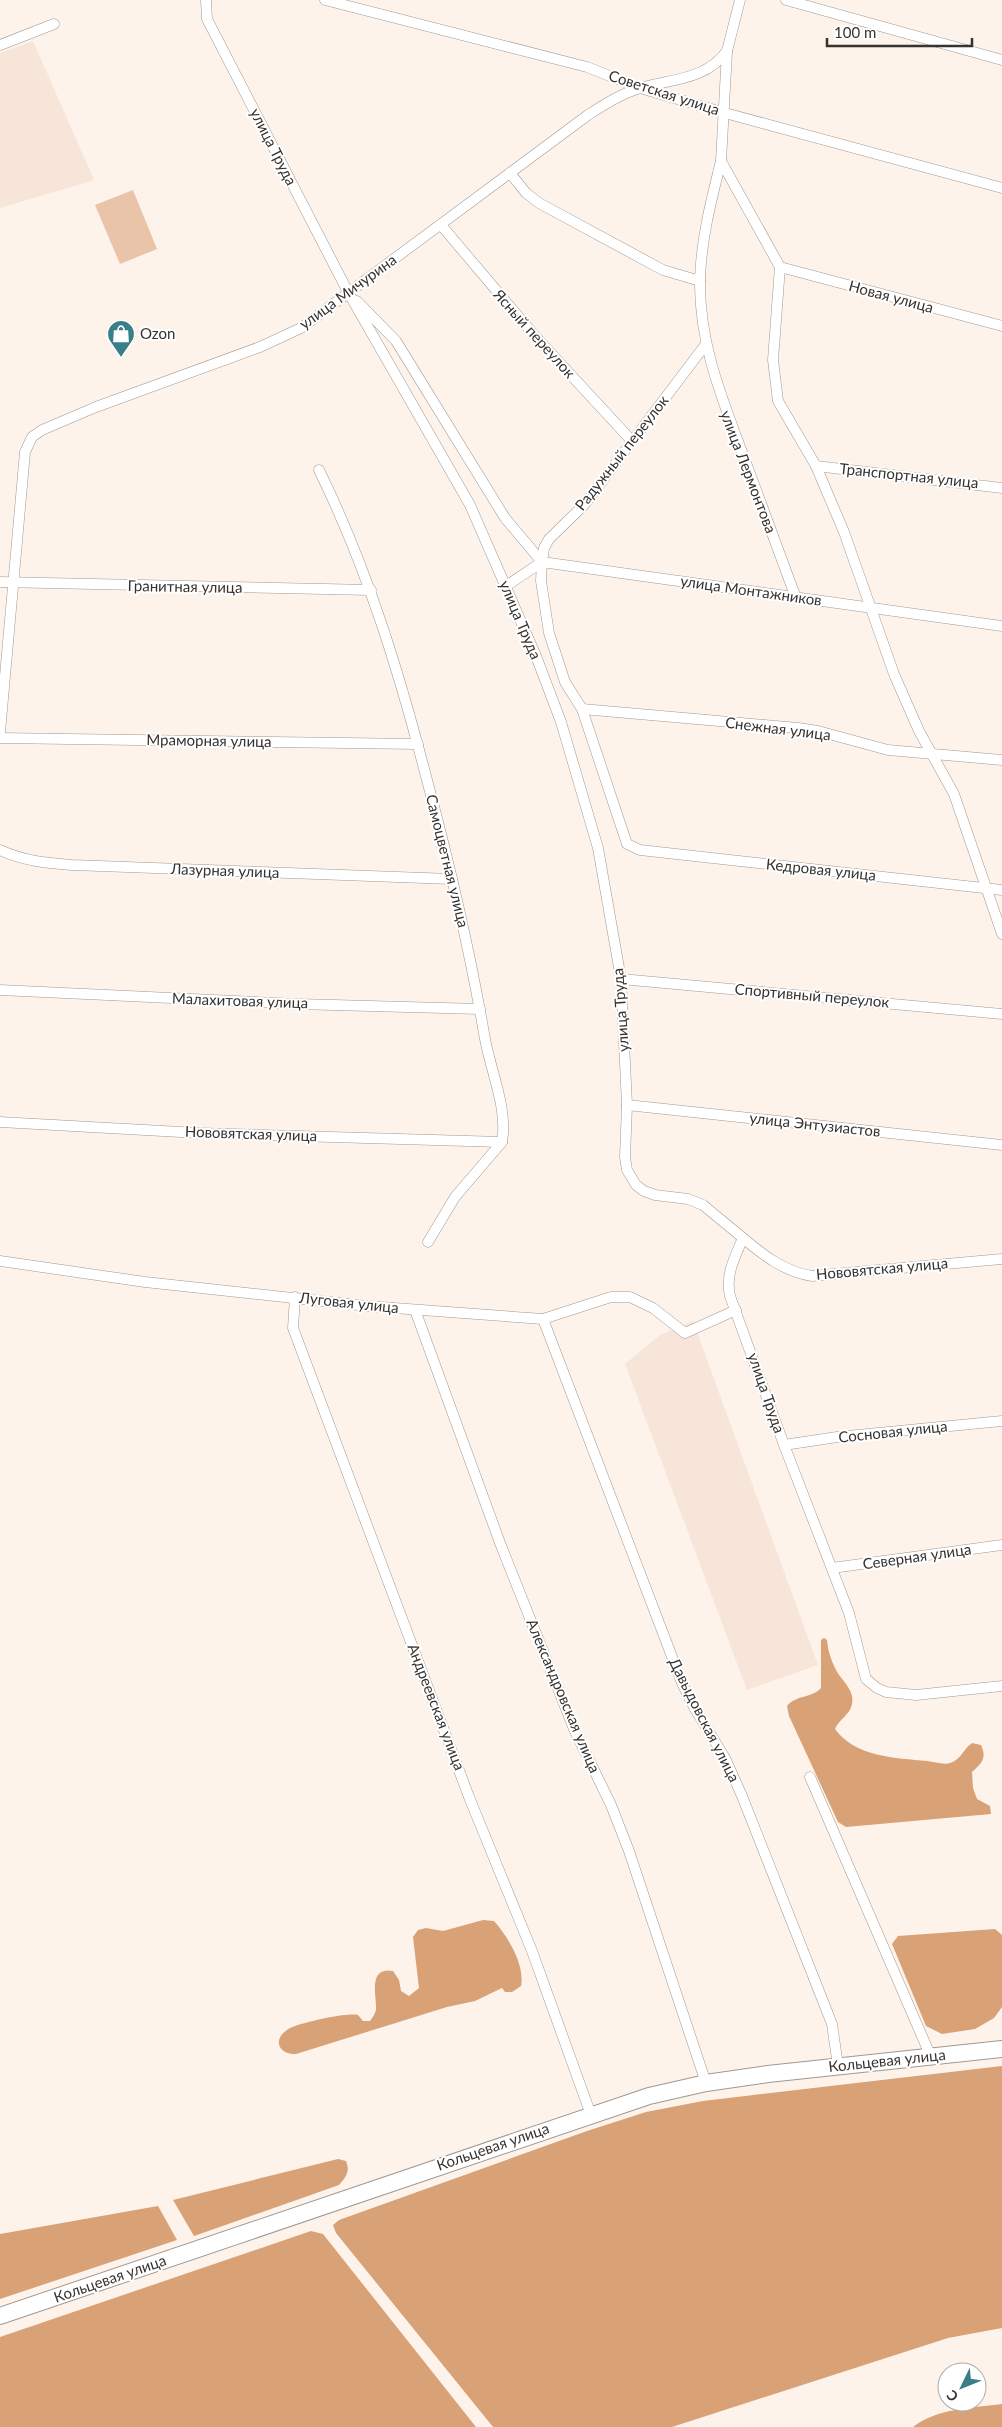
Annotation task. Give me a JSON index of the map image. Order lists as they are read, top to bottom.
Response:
{
  "streets": {
    "highway": ["Кольцевая улица"],
    "street": [
      "Советская улица",
      "улица Труда",
      "улица Мичурина",
      "Новая улица",
      "Ясный переулок",
      "Радужный переулок",
      "улица Лермонтова",
      "Транспортная улица",
      "Гранитная улица",
      "улица Монтажников",
      "Снежная улица",
      "Мраморная улица",
      "Самоцветная улица",
      "Кедровая улица",
      "Лазурная улица",
      "Спортивный переулок",
      "Малахитовая улица",
      "улица Энтузиастов",
      "Нововятская улица",
      "Луговая улица",
      "Сосновая улица",
      "Северная улица",
      "Александровская улица",
      "Андреевская улица",
      "Давыдовская улица"
    ]
  },
  "crossings": [
    ["Советская улица", "улица Мичурина"],
    ["Советская улица", "улица Лермонтова"],
    ["улица Труда", "улица Мичурина"],
    ["улица Труда", "Радужный переулок"],
    ["улица Труда", "улица Монтажников"],
    ["улица Труда", "Снежная улица"],
    ["улица Труда", "Кедровая улица"],
    ["улица Труда", "Спортивный переулок"],
    ["улица Труда", "улица Энтузиастов"],
    ["улица Труда", "Нововятская улица"],
    ["улица Труда", "Луговая улица"],
    ["улица Труда", "Сосновая улица"],
    ["улица Труда", "Северная улица"],
    ["улица Мичурина", "Ясный переулок"],
    ["улица Мичурина", "улица Лермонтова"],
    ["улица Мичурина", "Гранитная улица"],
    ["Ясный переулок", "Радужный переулок"],
    ["Радужный переулок", "улица Лермонтова"],
    ["Радужный переулок", "улица Монтажников"],
    ["улица Лермонтова", "улица Монтажников"],
    ["Гранитная улица", "Самоцветная улица"],
    ["Мраморная улица", "Самоцветная улица"],
    ["Самоцветная улица", "Лазурная улица"],
    ["Самоцветная улица", "Малахитовая улица"],
    ["Самоцветная улица", "Нововятская улица"],
    ["Луговая улица", "Александровская улица"],
    ["Луговая улица", "Андреевская улица"],
    ["Луговая улица", "Давыдовская улица"],
    ["Александровская улица", "Кольцевая улица"],
    ["Андреевская улица", "Кольцевая улица"],
    ["Давыдовская улица", "Кольцевая улица"]
  ],
  "places": {
    "shop": ["Ozon"]
  },
  "scale_bar": "100 m",
  "north": "bottom left"
}
